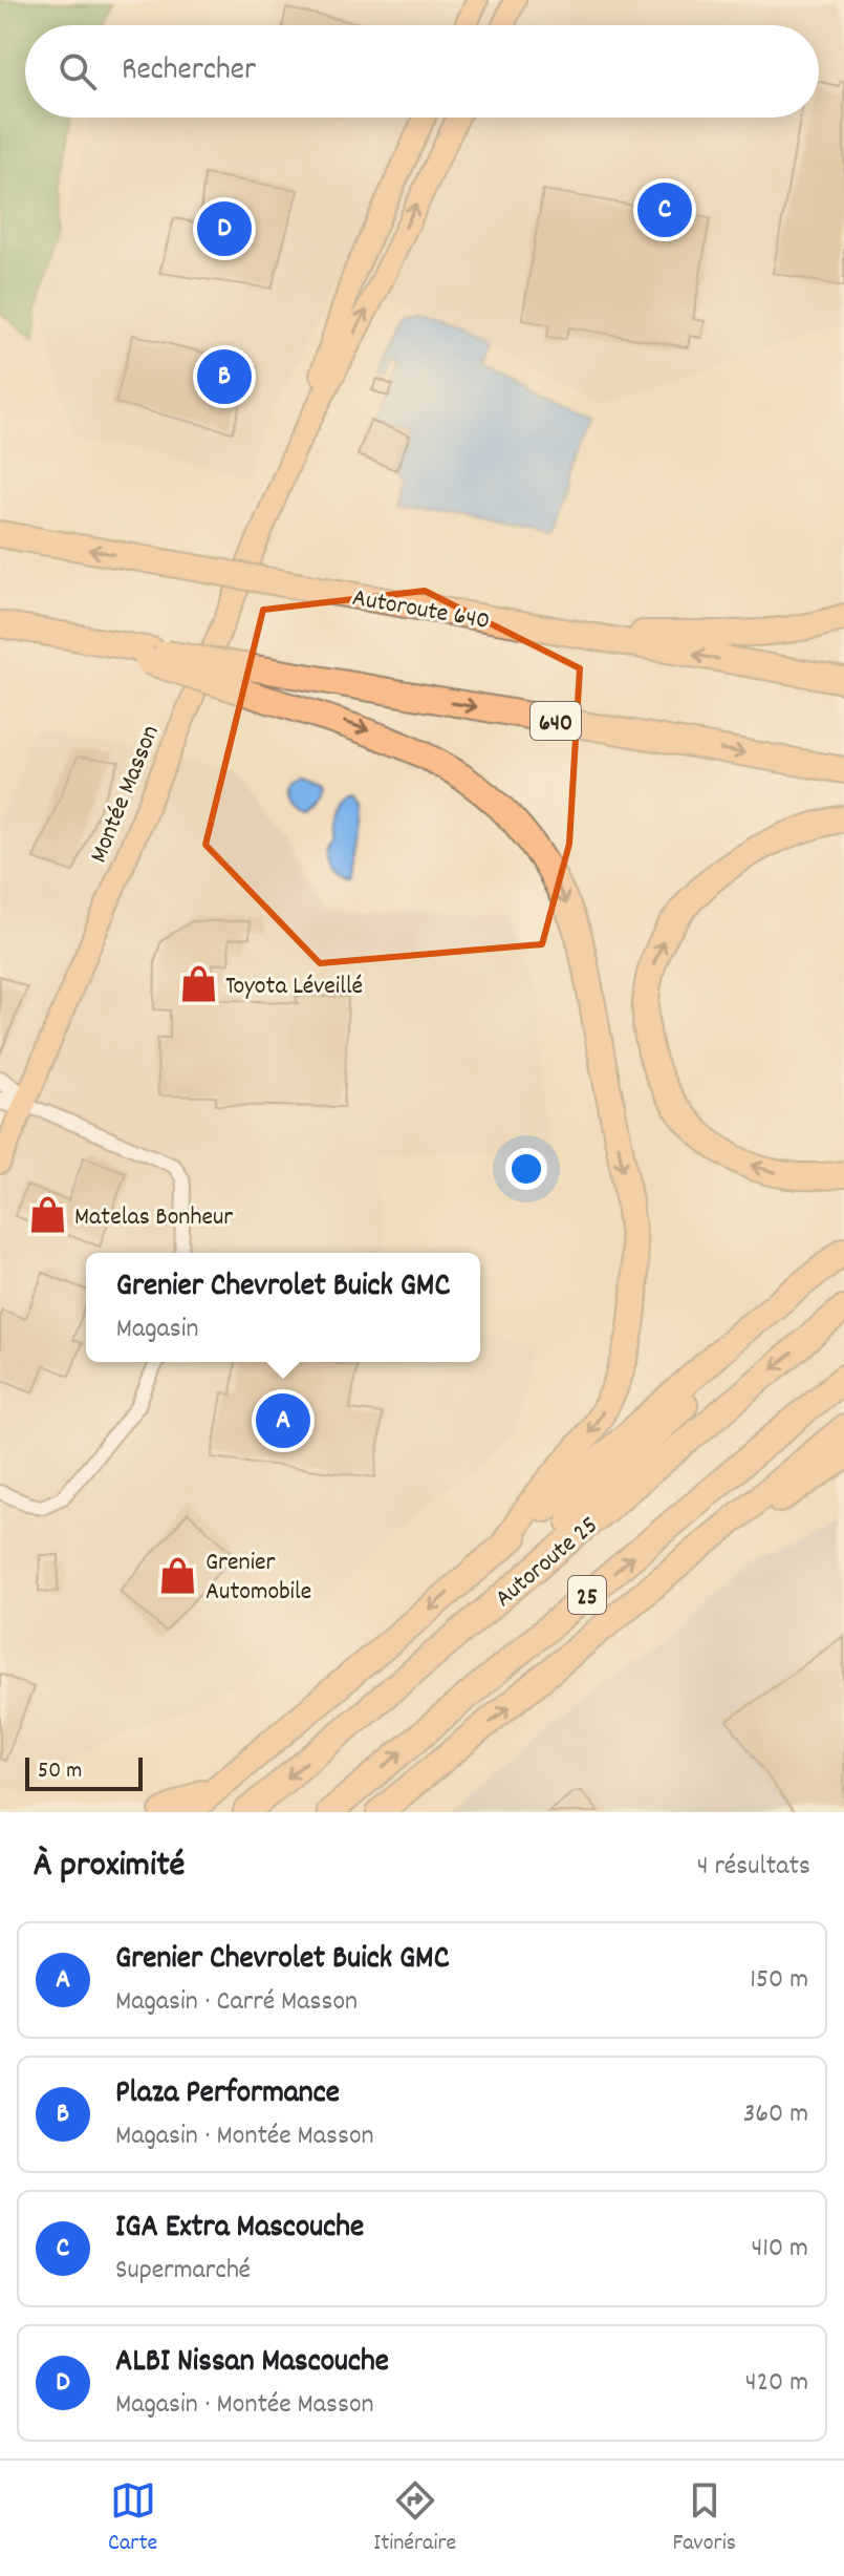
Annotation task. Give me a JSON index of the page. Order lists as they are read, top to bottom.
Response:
{
  "streets": {
    "highway": [
      "Autoroute 640",
      "640",
      "Autoroute 25",
      "25"
    ],
    "main road": ["Montée Masson"]
  },
  "places": {
    "shop": ["Toyota Léveillé", "Matelas Bonheur", "Grenier Automobile"]
  },
  "scale_bar": "50 m",
  "page": {
    "search": "Rechercher",
    "pins": [
      "C",
      "D",
      "B",
      "A"
    ],
    "popup": ["Grenier Chevrolet Buick GMC", "Magasin"],
    "scale": "50 m",
    "heading": ["À proximité", "4 résultats"],
    "list": [
      {
        "mark": "A",
        "name": "Grenier Chevrolet Buick GMC",
        "note": "Magasin · Carré Masson",
        "value": "150 m"
      },
      {
        "mark": "B",
        "name": "Plaza Performance",
        "note": "Magasin · Montée Masson",
        "value": "360 m"
      },
      {
        "mark": "C",
        "name": "IGA Extra Mascouche",
        "note": "Supermarché",
        "value": "410 m"
      },
      {
        "mark": "D",
        "name": "ALBI Nissan Mascouche",
        "note": "Magasin · Montée Masson",
        "value": "420 m"
      }
    ],
    "nav": ["Carte", "Itinéraire", "Favoris"]
  }
}
